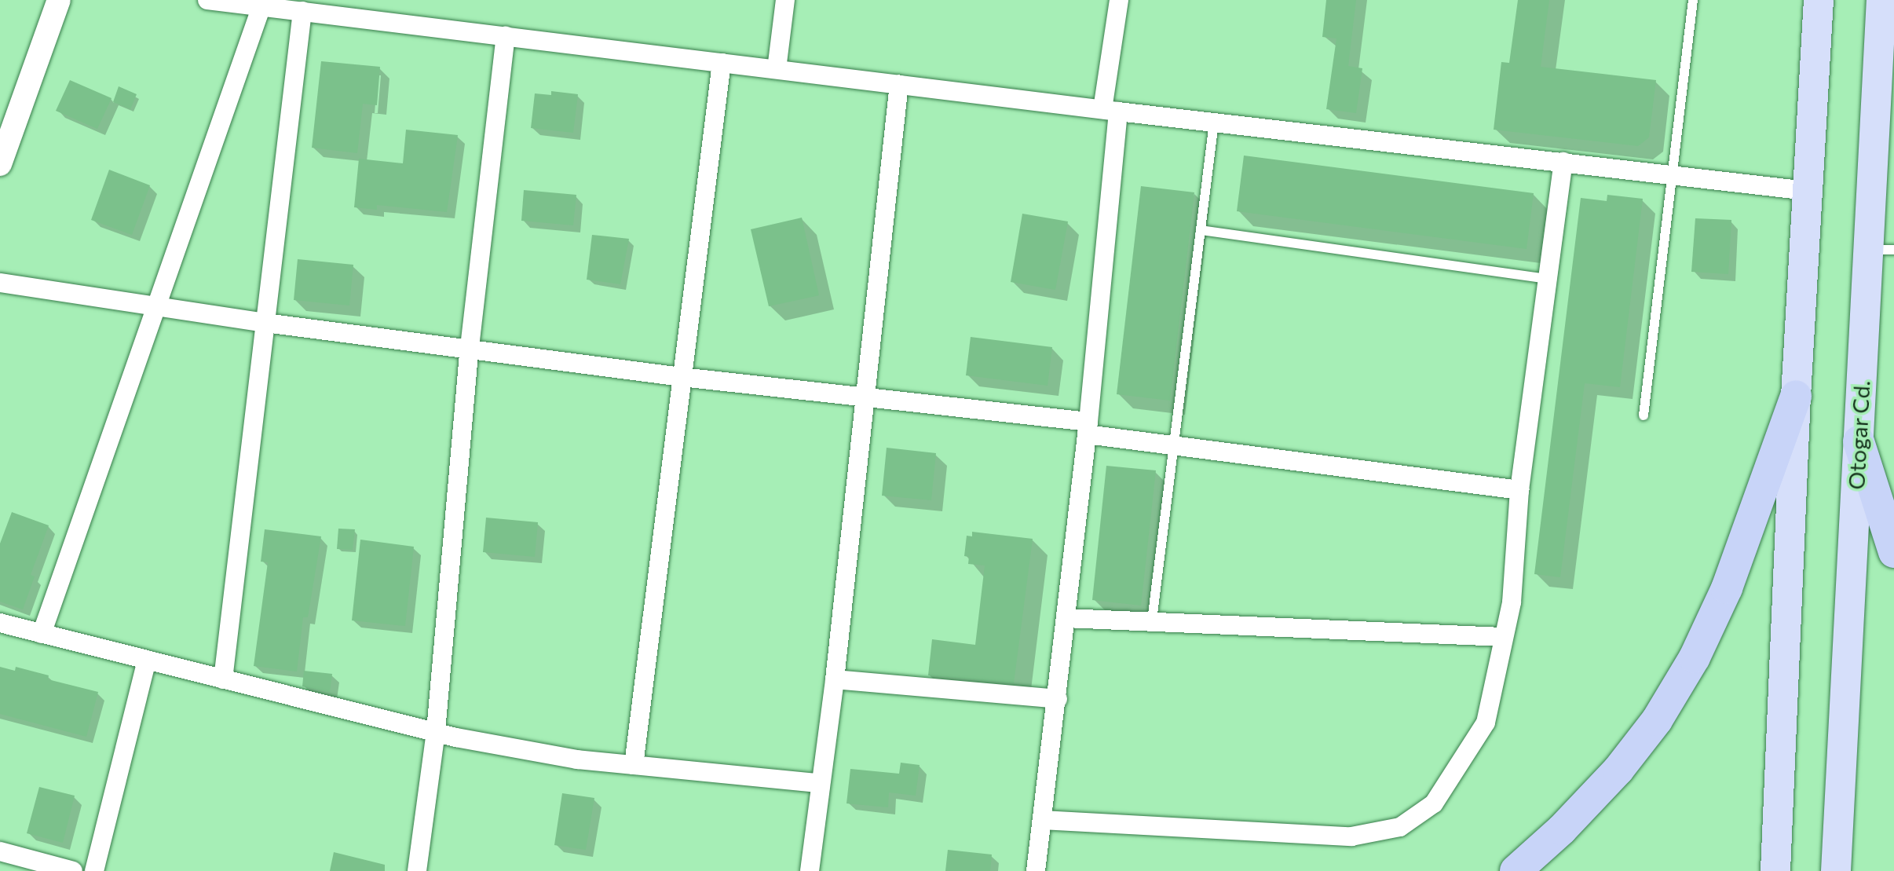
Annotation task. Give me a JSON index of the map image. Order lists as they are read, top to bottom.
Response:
{
  "streets": {
    "main road": ["Otogar Cd."]
  }
}
